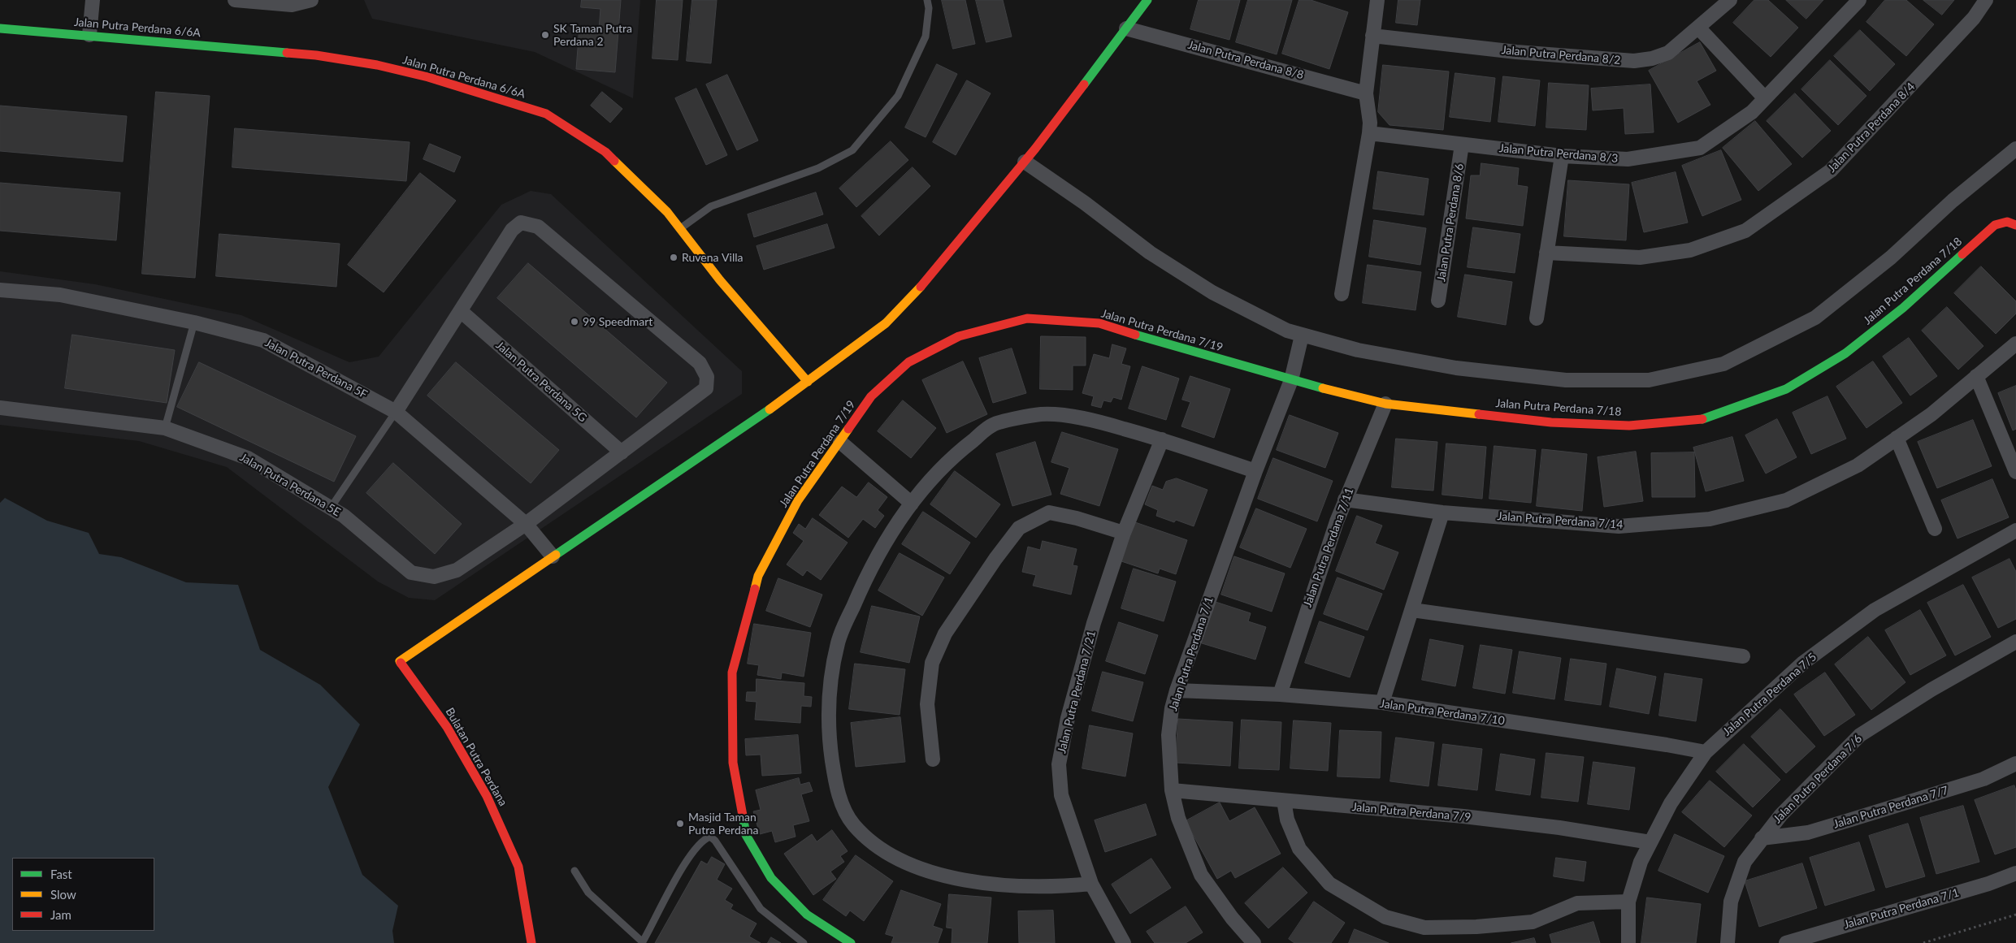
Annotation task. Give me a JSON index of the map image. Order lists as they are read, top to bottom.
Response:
{
  "streets": {
    "street": [
      "Jalan Putra Perdana 6/6A",
      "Jalan Putra Perdana 8/2",
      "Jalan Putra Perdana 8/8",
      "Jalan Putra Perdana 8/4",
      "Jalan Putra Perdana 8/3",
      "Jalan Putra Perdana 8/6",
      "Jalan Putra Perdana 7/18",
      "Jalan Putra Perdana 7/19",
      "Jalan Putra Perdana 5F",
      "Jalan Putra Perdana 5G",
      "Jalan Putra Perdana 5E",
      "Jalan Putra Perdana 7/14",
      "Jalan Putra Perdana 7/11",
      "Jalan Putra Perdana 7/1",
      "Jalan Putra Perdana 7/21",
      "Jalan Putra Perdana 7/5",
      "Jalan Putra Perdana 7/10",
      "Bulatan Putra Perdana",
      "Jalan Putra Perdana 7/6",
      "Jalan Putra Perdana 7/7",
      "Jalan Putra Perdana 7/9"
    ]
  },
  "crossings": [
    ["Jalan Putra Perdana 8/3", "Jalan Putra Perdana 8/6"],
    ["Jalan Putra Perdana 7/18", "Jalan Putra Perdana 7/19"],
    ["Jalan Putra Perdana 7/18", "Jalan Putra Perdana 7/11"],
    ["Jalan Putra Perdana 7/18", "Jalan Putra Perdana 7/1"],
    ["Jalan Putra Perdana 7/19", "Jalan Putra Perdana 7/1"],
    ["Jalan Putra Perdana 5F", "Jalan Putra Perdana 5E"],
    ["Jalan Putra Perdana 5F", "Bulatan Putra Perdana"],
    ["Jalan Putra Perdana 5G", "Jalan Putra Perdana 5E"],
    ["Jalan Putra Perdana 7/14", "Jalan Putra Perdana 7/11"],
    ["Jalan Putra Perdana 7/11", "Jalan Putra Perdana 7/10"],
    ["Jalan Putra Perdana 7/1", "Jalan Putra Perdana 7/10"],
    ["Jalan Putra Perdana 7/1", "Jalan Putra Perdana 7/9"],
    ["Jalan Putra Perdana 7/5", "Jalan Putra Perdana 7/10"],
    ["Jalan Putra Perdana 7/5", "Jalan Putra Perdana 7/9"],
    ["Jalan Putra Perdana 7/6", "Jalan Putra Perdana 7/7"]
  ],
  "places": [
    "SK Taman Putra Perdana 2",
    "Ruvena Villa",
    "99 Speedmart",
    "Masjid Taman Putra Perdana"
  ],
  "legend": ["Fast", "Slow", "Jam"]
}
